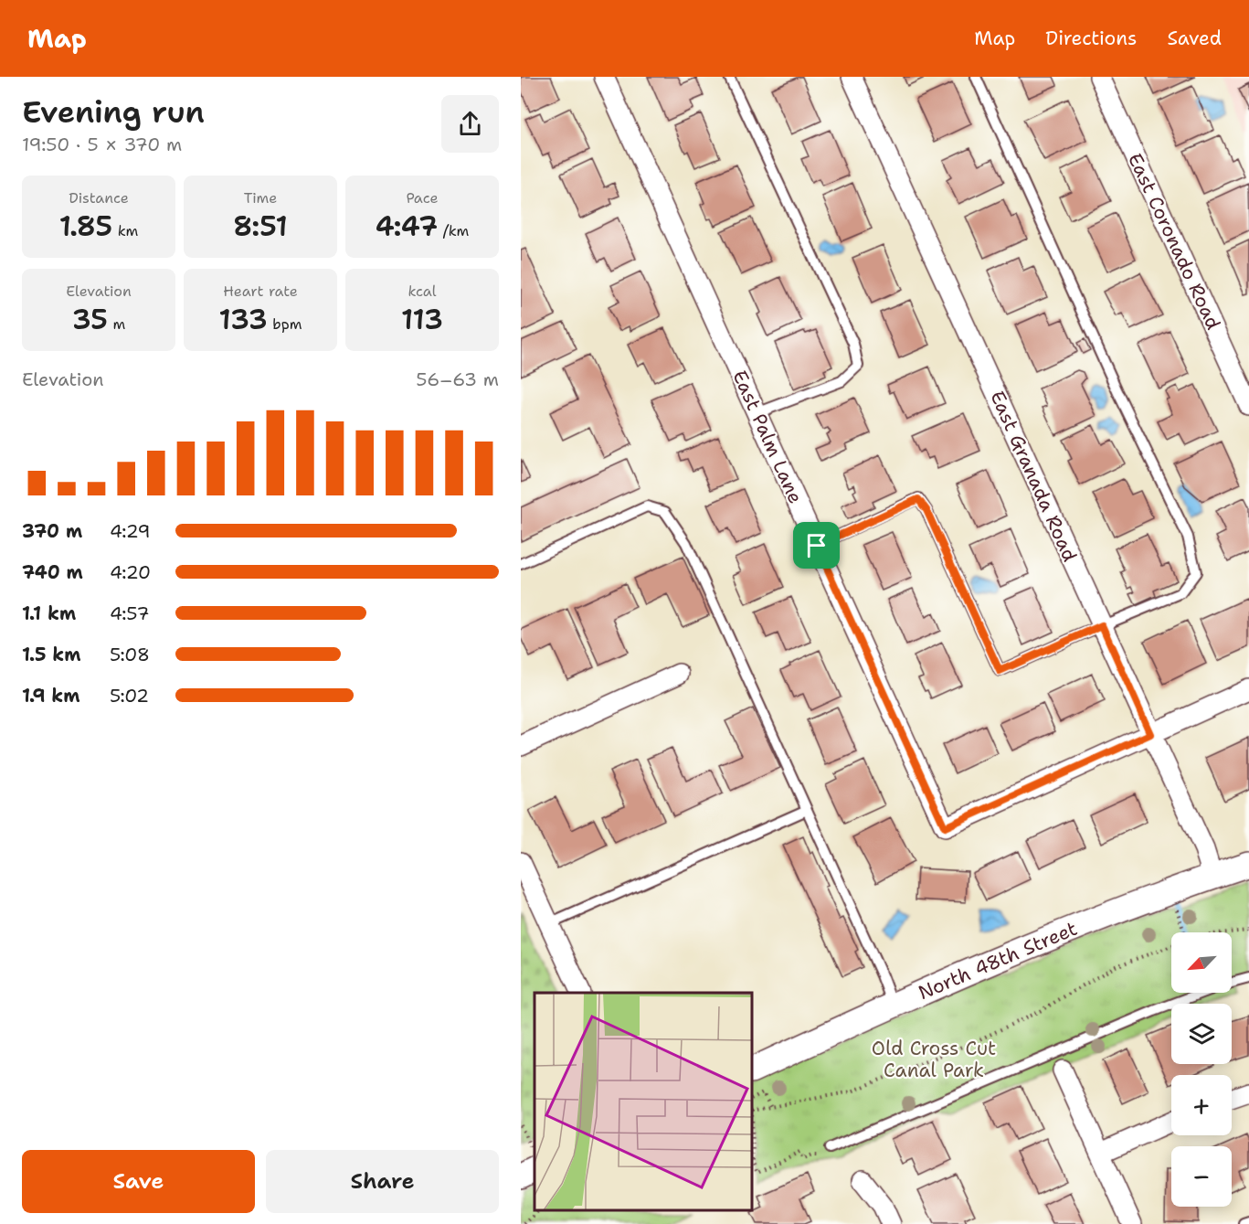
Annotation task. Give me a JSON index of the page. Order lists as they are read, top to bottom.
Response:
{
  "streets": {
    "street": [
      "East Coronado Road",
      "East Palm Lane",
      "East Granada Road",
      "North 48th Street"
    ]
  },
  "crossings": [
    ["East Palm Lane", "East Granada Road"],
    ["East Granada Road", "North 48th Street"]
  ],
  "parks": ["Old Cross Cut Canal Park"],
  "north": "bottom left",
  "page": {
    "header": "Map",
    "nav": ["Map", "Directions", "Saved"],
    "heading": ["Evening run", "19:50 · 5 × 370 m"],
    "stats": [
      ["Distance", "1.85 km"],
      ["Time", "8:51"],
      ["Pace", "4:47 /km"],
      ["Elevation", "35 m"],
      ["Heart rate", "133 bpm"],
      ["kcal", "113"]
    ],
    "chart": ["Elevation", "56–63 m"],
    "list": [
      {
        "name": "370 m",
        "note": "4:29"
      },
      {
        "name": "740 m",
        "note": "4:20"
      },
      {
        "name": "1.1 km",
        "note": "4:57"
      },
      {
        "name": "1.5 km",
        "note": "5:08"
      },
      {
        "name": "1.9 km",
        "note": "5:02"
      }
    ],
    "map_buttons": ["+", "−"],
    "buttons": ["Save", "Share"]
  }
}
